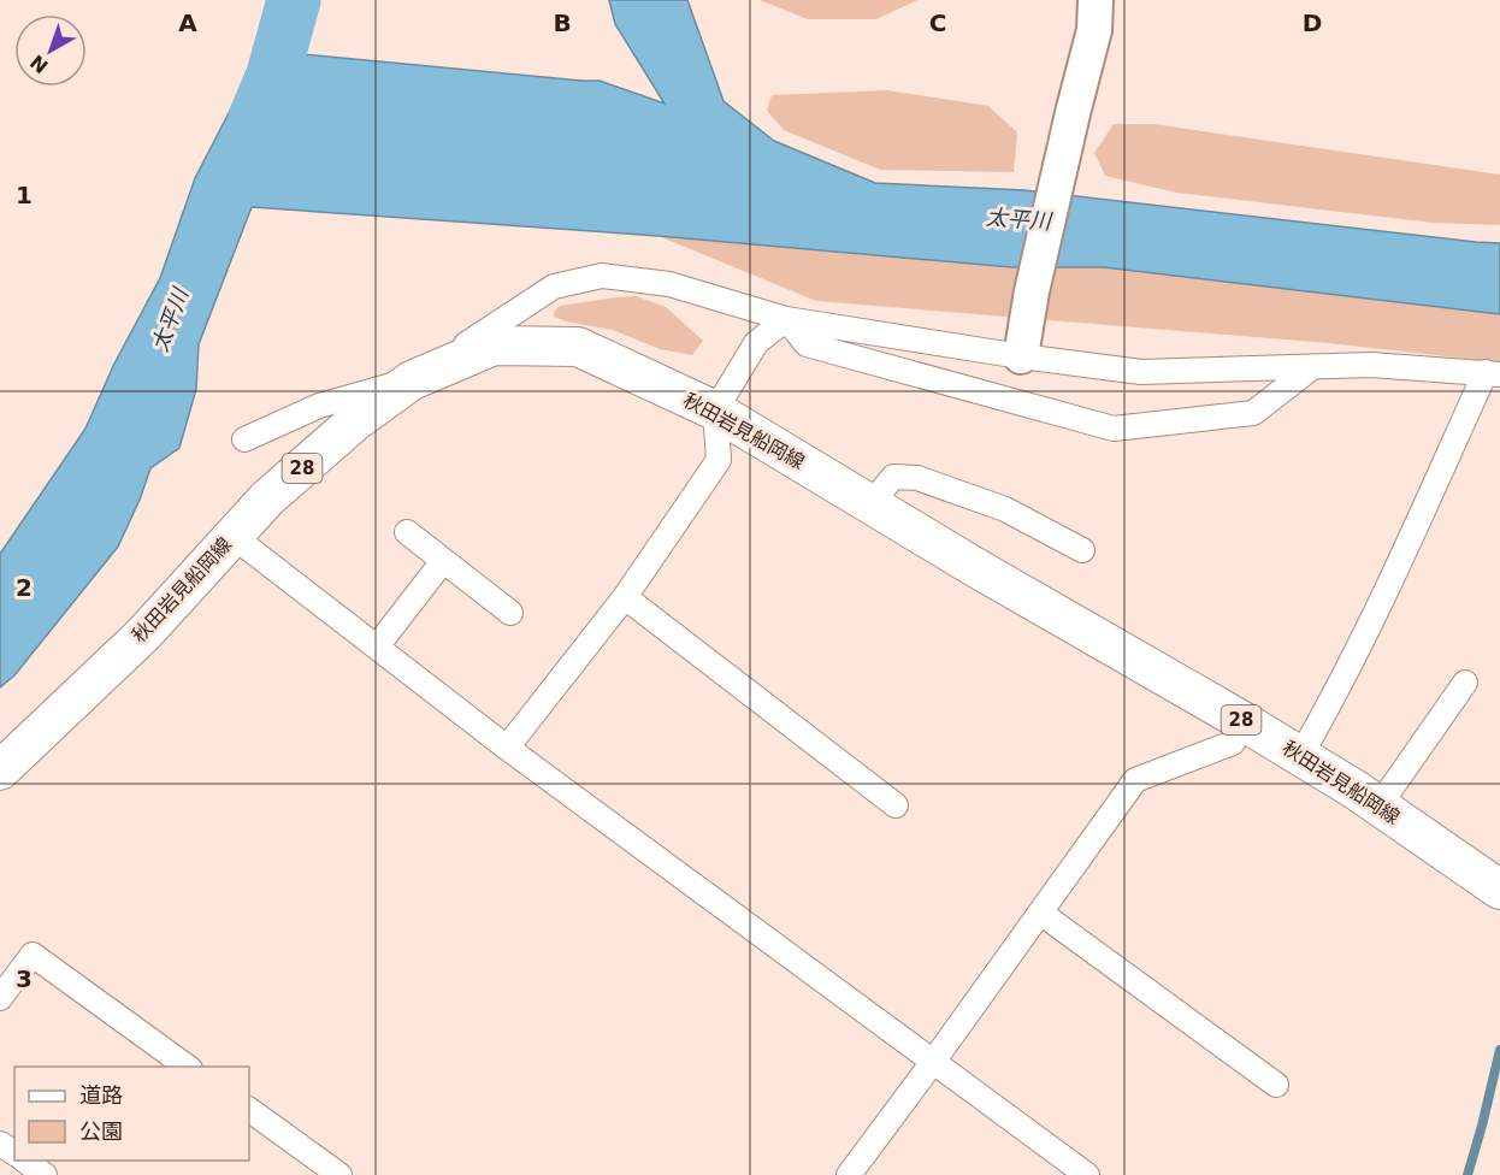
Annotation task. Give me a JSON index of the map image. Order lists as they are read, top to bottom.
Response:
{
  "streets": {
    "main road": ["秋田岩見船岡線", "28"]
  },
  "water": ["太平川"],
  "legend": ["道路", "公園"],
  "north": "bottom left",
  "grid": {
    "columns": [
      "A",
      "B",
      "C",
      "D"
    ],
    "rows": ["1", "2", "3"]
  }
}
